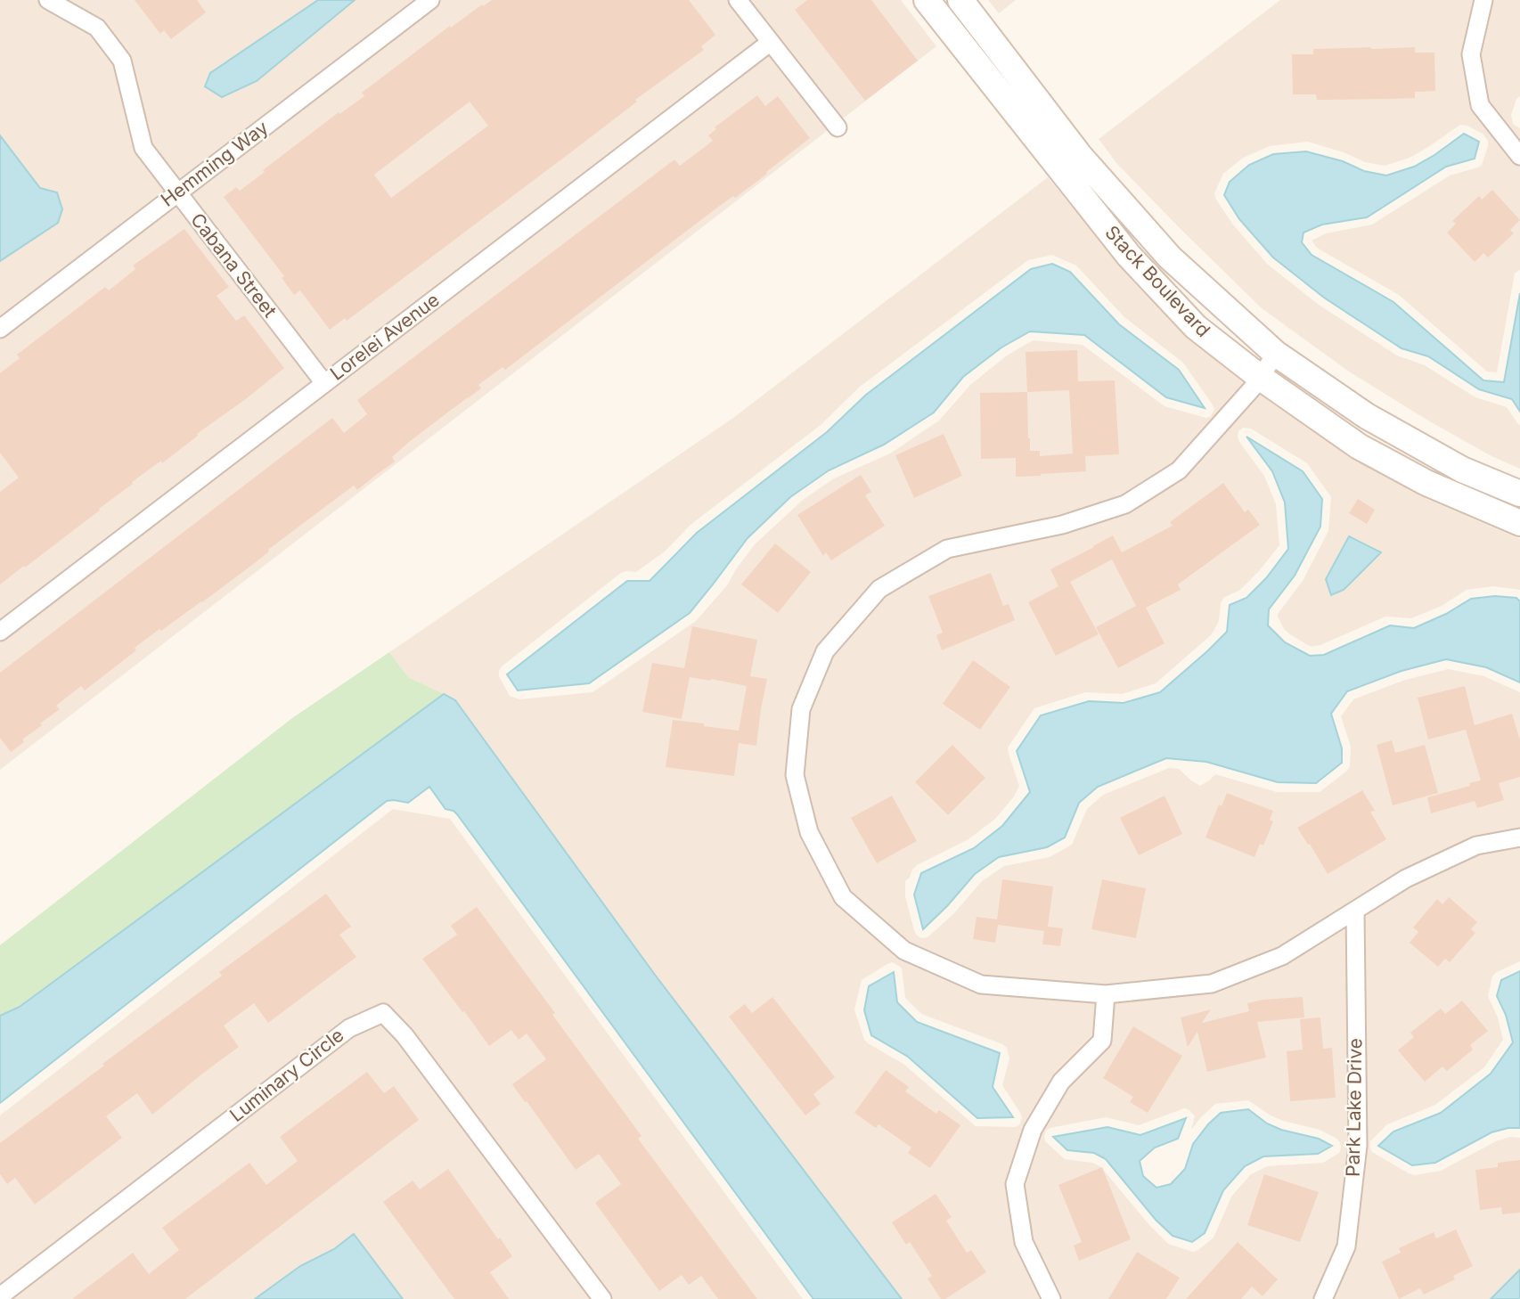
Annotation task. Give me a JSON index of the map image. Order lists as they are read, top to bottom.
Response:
{
  "streets": {
    "street": [
      "Hemming Way",
      "Cabana Street",
      "Stack Boulevard",
      "Lorelei Avenue",
      "Luminary Circle",
      "Park Lake Drive"
    ]
  },
  "crossings": [
    ["Hemming Way", "Cabana Street"],
    ["Cabana Street", "Lorelei Avenue"]
  ]
}
